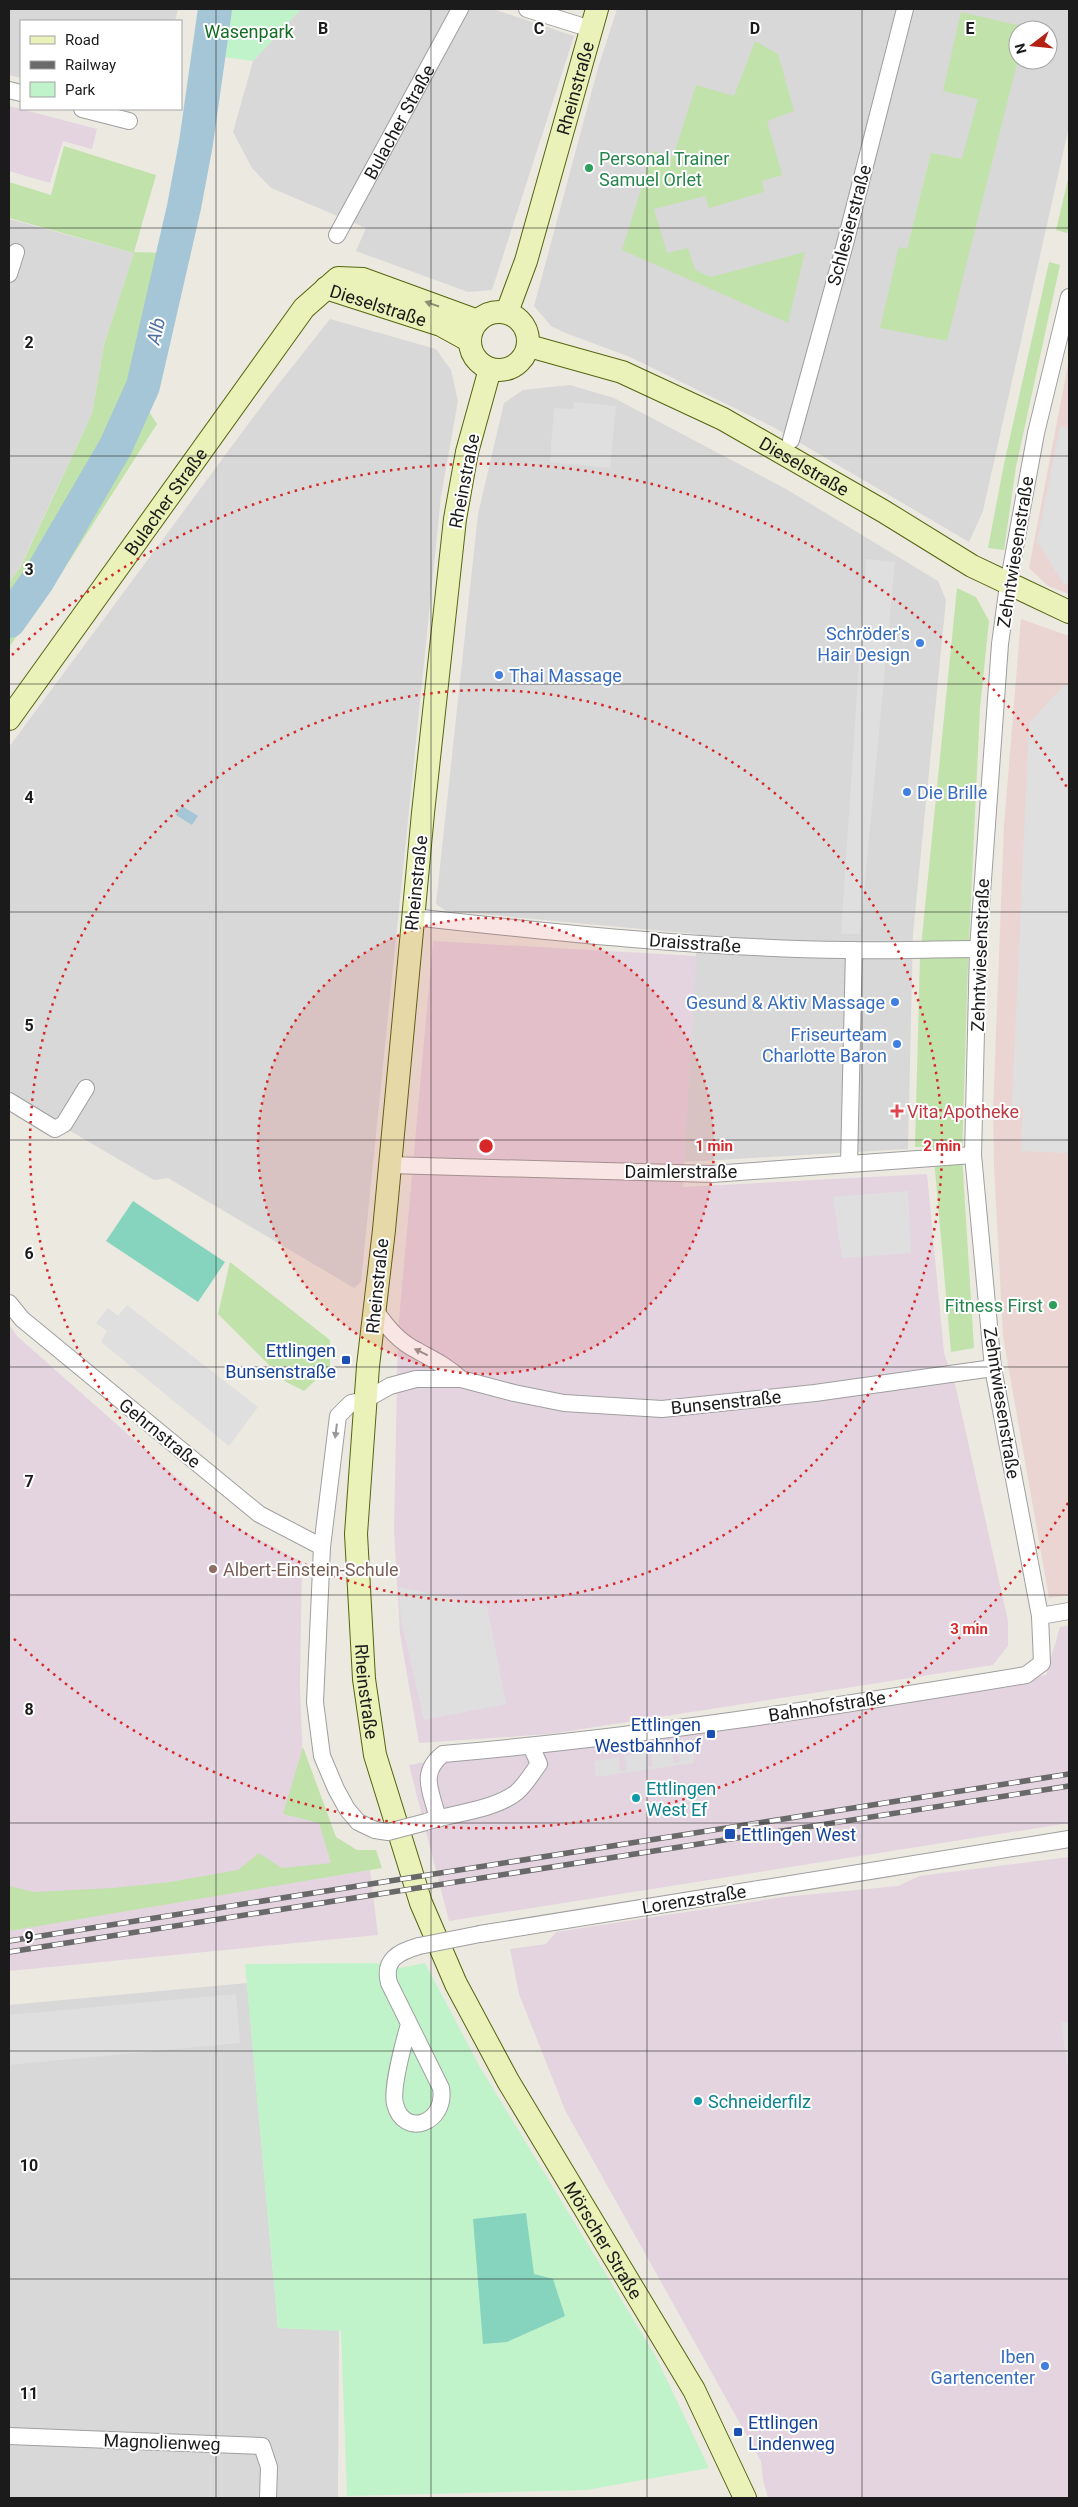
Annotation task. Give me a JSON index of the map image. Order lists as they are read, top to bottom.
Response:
{
  "streets": {
    "main road": [
      "Rheinstraße",
      "Bulacher Straße",
      "Dieselstraße",
      "Mörscher Straße"
    ],
    "street": [
      "Schlesierstraße",
      "Zehntwiesenstraße",
      "Draisstraße",
      "Daimlerstraße",
      "Bunsenstraße",
      "Gehrnstraße",
      "Bahnhofstraße",
      "Lorenzstraße",
      "Magnolienweg"
    ]
  },
  "crossings": [
    ["Rheinstraße", "Dieselstraße"],
    ["Rheinstraße", "Draisstraße"],
    ["Rheinstraße", "Daimlerstraße"],
    ["Rheinstraße", "Bunsenstraße"],
    ["Rheinstraße", "Mörscher Straße"],
    ["Bulacher Straße", "Dieselstraße"],
    ["Dieselstraße", "Zehntwiesenstraße"],
    ["Zehntwiesenstraße", "Draisstraße"],
    ["Zehntwiesenstraße", "Daimlerstraße"],
    ["Zehntwiesenstraße", "Bunsenstraße"],
    ["Zehntwiesenstraße", "Bahnhofstraße"]
  ],
  "water": ["Alb"],
  "parks": ["Wasenpark"],
  "places": {
    "other": [
      "Personal Trainer Samuel Orlet",
      "Schröder's Hair Design",
      "Thai Massage",
      "Die Brille",
      "Gesund & Aktiv Massage",
      "Friseurteam Charlotte Baron",
      "Fitness First",
      "Albert-Einstein-Schule",
      "Ettlingen West Ef",
      "Schneiderfilz",
      "Iben Gartencenter"
    ],
    "health": ["Vita Apotheke"],
    "transit": [
      "Ettlingen Bunsenstraße",
      "Ettlingen Westbahnhof",
      "Ettlingen West",
      "Ettlingen Lindenweg"
    ]
  },
  "legend": ["Road", "Railway", "Park"],
  "north": "left",
  "grid": {
    "columns": [
      "B",
      "C",
      "D",
      "E"
    ],
    "rows": [
      "2",
      "3",
      "4",
      "5",
      "6",
      "7",
      "8",
      "9",
      "10",
      "11"
    ]
  },
  "rings": ["1 min", "2 min", "3 min"]
}
